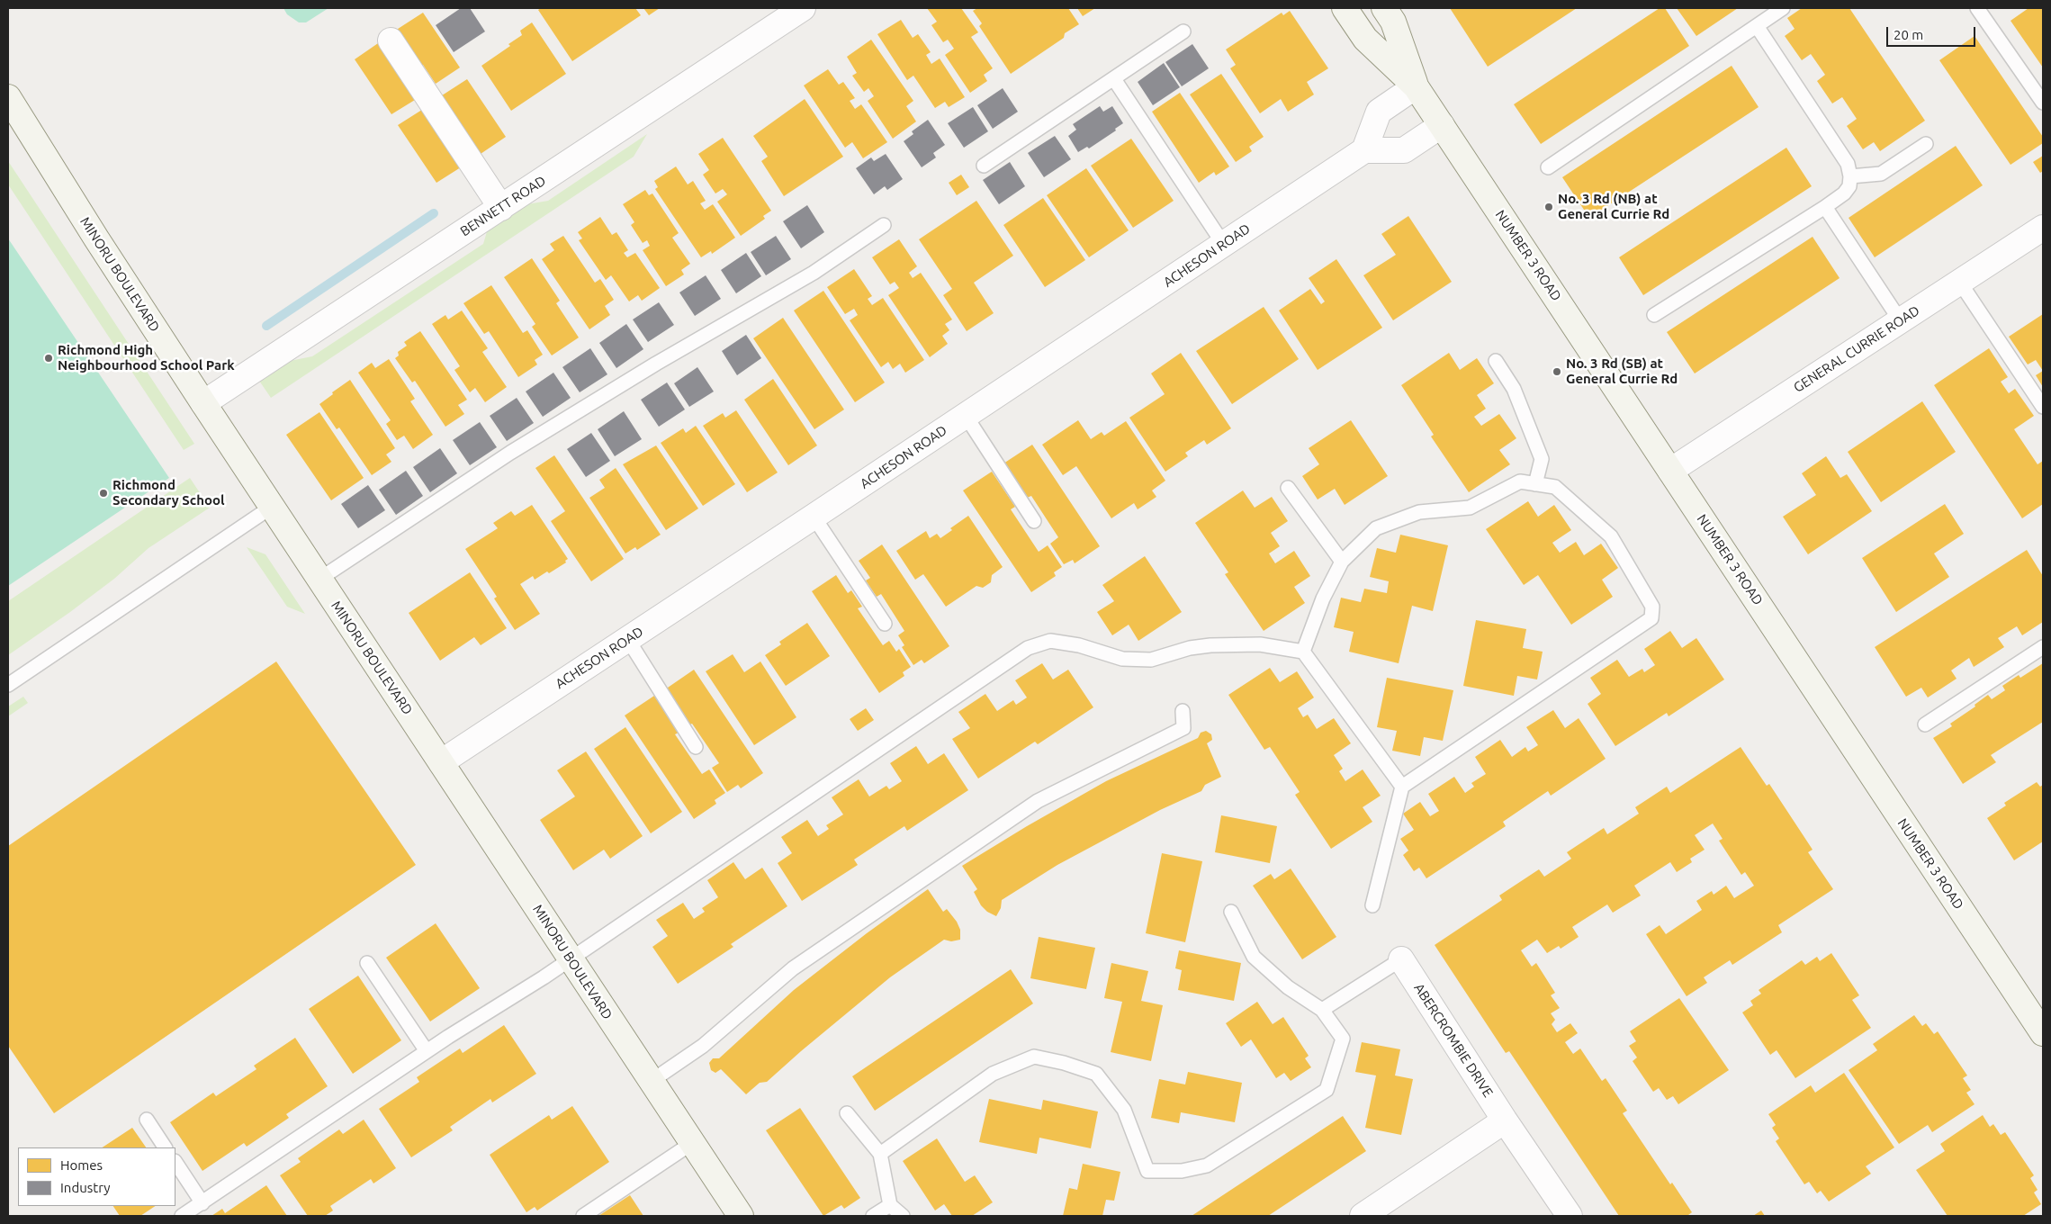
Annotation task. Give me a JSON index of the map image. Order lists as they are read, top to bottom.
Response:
{
  "streets": {
    "street": [
      "BENNETT ROAD",
      "ACHESON ROAD",
      "NUMBER 3 ROAD",
      "MINORU BOULEVARD",
      "GENERAL CURRIE ROAD",
      "ABERCROMBIE DRIVE"
    ]
  },
  "crossings": [
    ["BENNETT ROAD", "MINORU BOULEVARD"],
    ["ACHESON ROAD", "MINORU BOULEVARD"],
    ["NUMBER 3 ROAD", "GENERAL CURRIE ROAD"]
  ],
  "places": [
    "No. 3 Rd (NB) at General Currie Rd",
    "Richmond High Neighbourhood School Park",
    "No. 3 Rd (SB) at General Currie Rd",
    "Richmond Secondary School"
  ],
  "legend": ["Homes", "Industry"],
  "scale_bar": "20 m"
}
